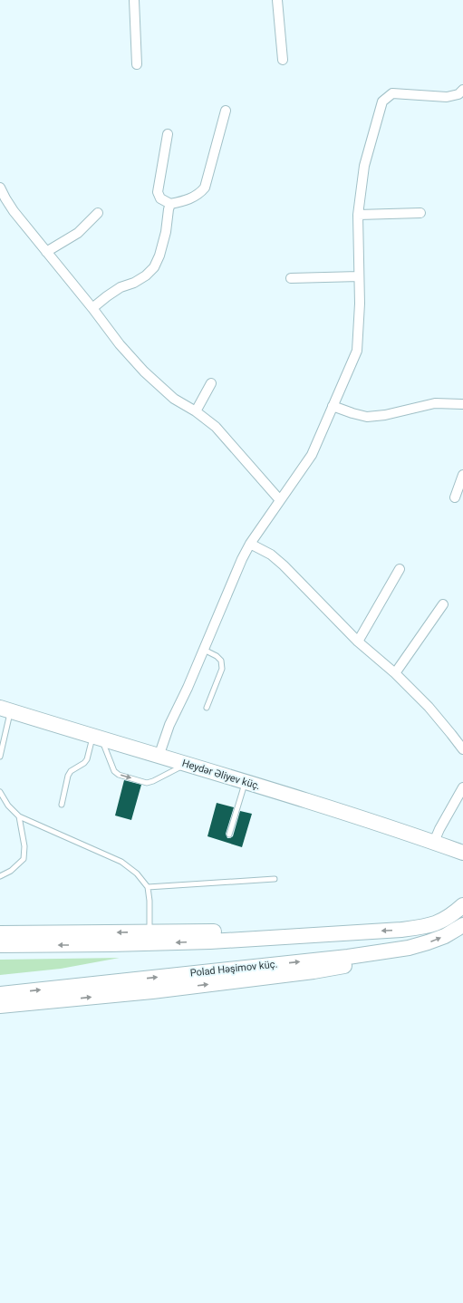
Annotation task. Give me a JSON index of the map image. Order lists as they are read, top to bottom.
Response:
{
  "streets": {
    "main road": ["Heydər Əliyev küç.", "Polad Həşimov küç."]
  }
}
